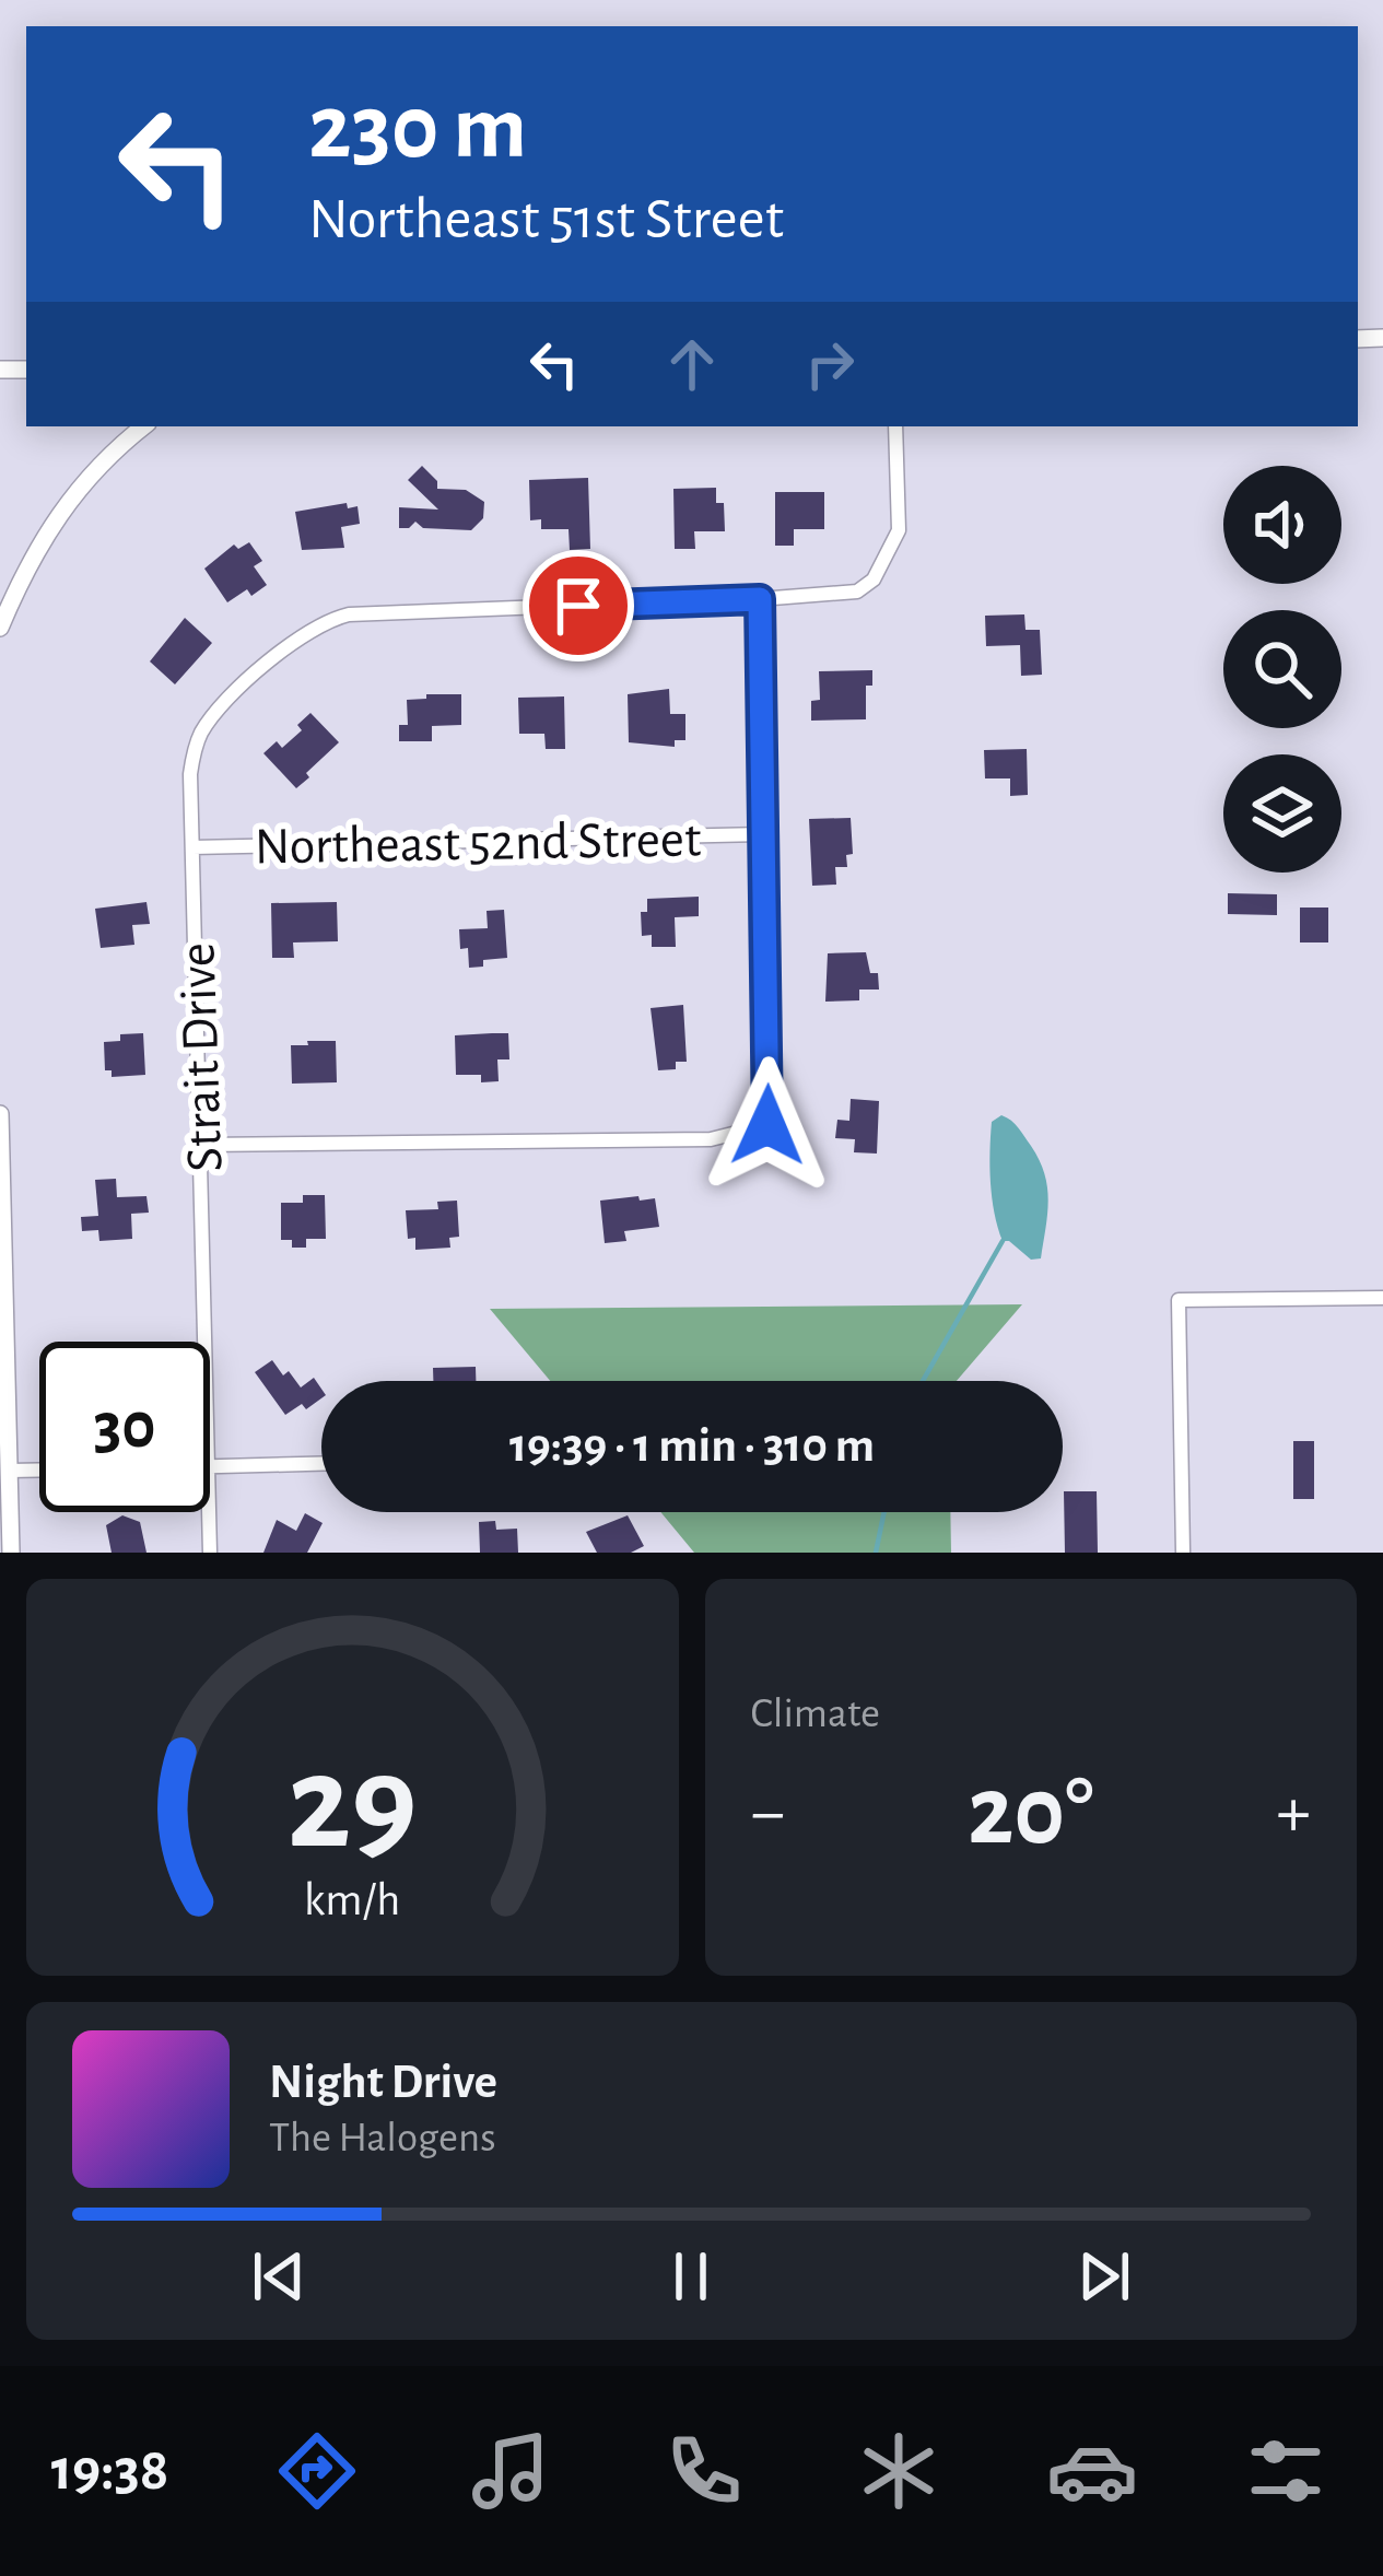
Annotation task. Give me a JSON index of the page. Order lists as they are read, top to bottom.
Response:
{
  "streets": {
    "street": ["Northeast 52nd Street", "Strait Drive"]
  },
  "crossings": [
    ["Northeast 52nd Street", "Strait Drive"]
  ],
  "page": {
    "turn": ["230 m", "Northeast 51st Street"],
    "limit": "30",
    "trip": "19:39 · 1 min · 310 m",
    "tile": "Climate",
    "heat": ["−", "20°", "+"],
    "song": ["Night Drive", "The Halogens"],
    "tabs": "19:38",
    "gauge": ["29", "km/h"]
  }
}
